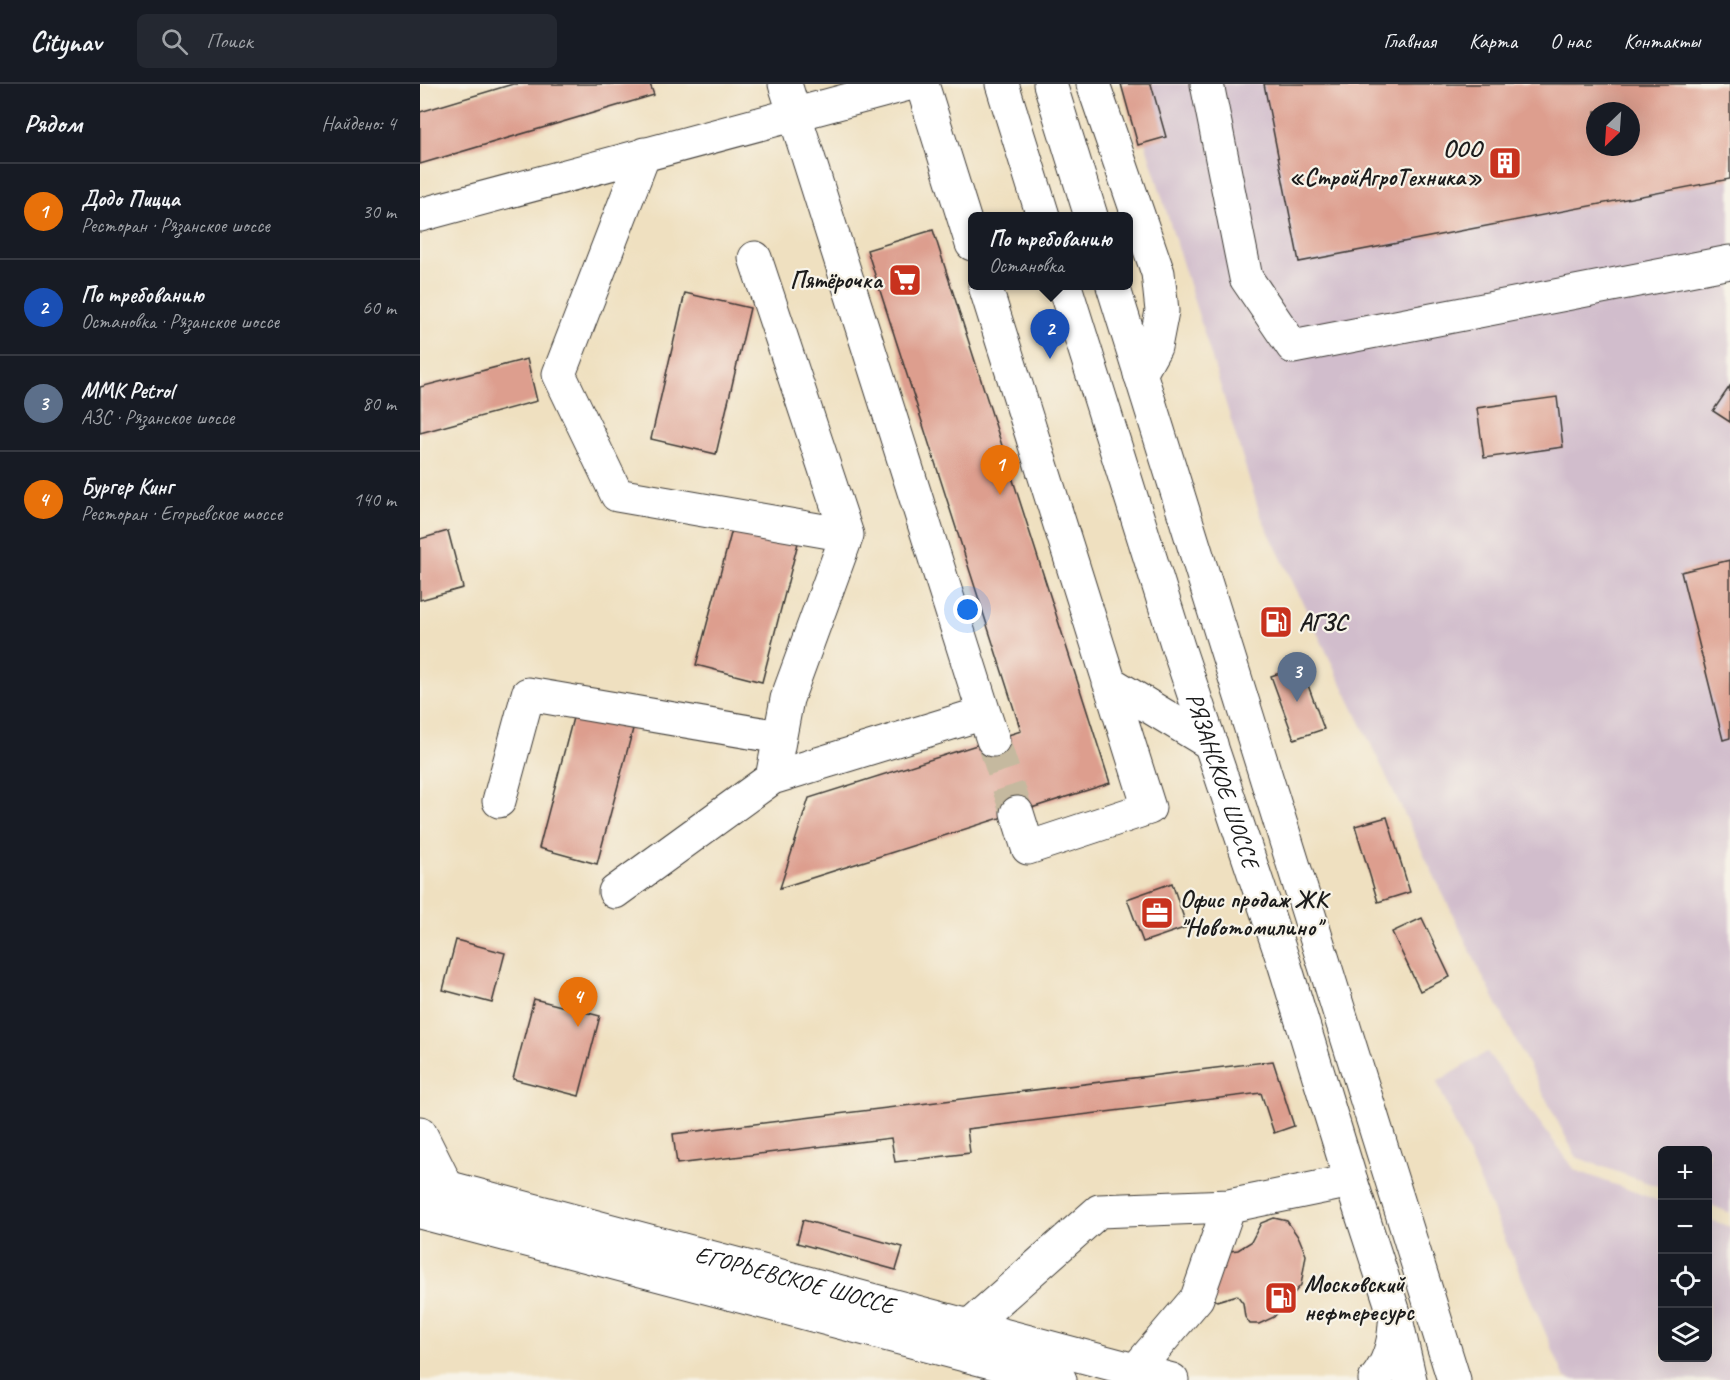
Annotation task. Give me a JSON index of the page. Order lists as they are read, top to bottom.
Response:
{
  "streets": {
    "main road": ["РЯЗАНСКОЕ ШОССЕ", "ЕГОРЬЕВСКОЕ ШОССЕ"]
  },
  "places": {
    "building": ["ООО «СтройАгроТехника»"],
    "supermarket": ["Пятёрочка"],
    "fuel station": ["АГЗС", "Московский нефтересурс"],
    "office": ["Офис продаж ЖК \"Новотомилино\""]
  },
  "north": "bottom left",
  "page": {
    "header": "Citynav",
    "search": "Поиск",
    "nav": [
      "Главная",
      "Карта",
      "О нас",
      "Контакты"
    ],
    "heading": ["Рядом", "Найдено: 4"],
    "list": [
      {
        "mark": "1",
        "name": "Додо Пицца",
        "note": "Ресторан · Рязанское шоссе",
        "value": "30 m"
      },
      {
        "mark": "2",
        "name": "По требованию",
        "note": "Остановка · Рязанское шоссе",
        "value": "60 m"
      },
      {
        "mark": "3",
        "name": "MMK Petrol",
        "note": "АЗС · Рязанское шоссе",
        "value": "80 m"
      },
      {
        "mark": "4",
        "name": "Бургер Кинг",
        "note": "Ресторан · Егорьевское шоссе",
        "value": "140 m"
      }
    ],
    "popup": ["По требованию", "Остановка"],
    "pins": [
      "2",
      "1",
      "3",
      "4"
    ],
    "map_buttons": ["+", "−"]
  }
}
